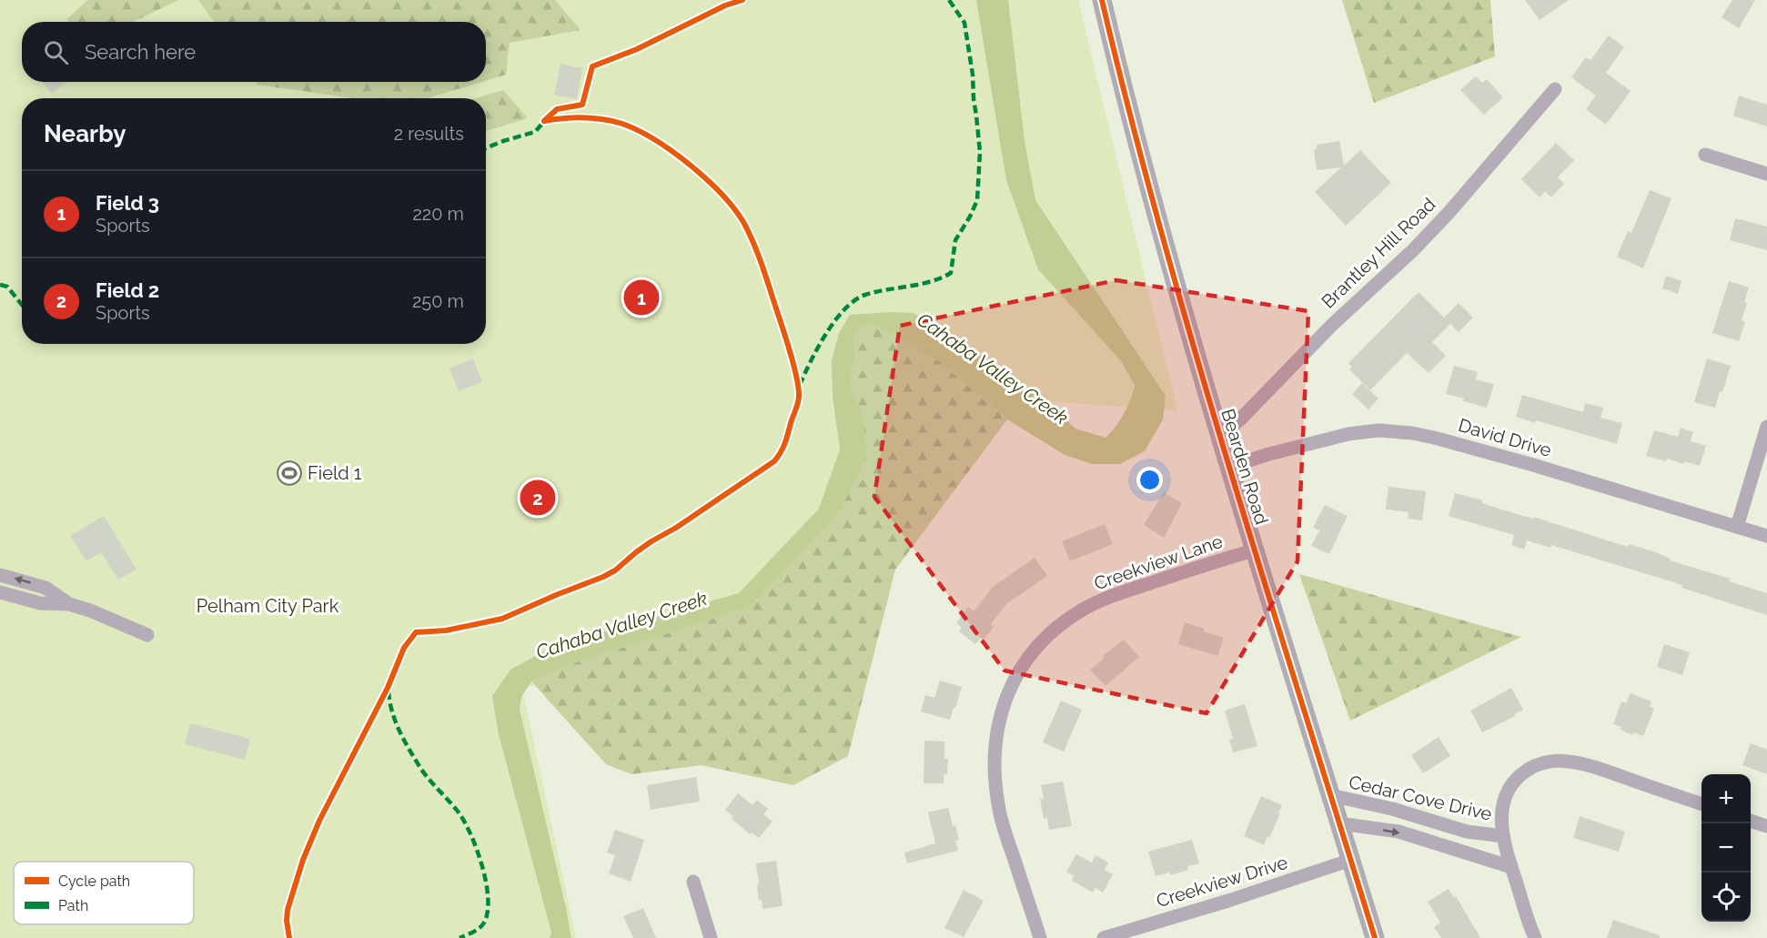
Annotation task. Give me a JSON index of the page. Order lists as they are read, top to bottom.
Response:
{
  "streets": {
    "street": [
      "Brantley Hill Road",
      "David Drive",
      "Bearden Road",
      "Creekview Lane",
      "Cedar Cove Drive",
      "Creekview Drive"
    ]
  },
  "crossings": [
    ["Brantley Hill Road", "Bearden Road"],
    ["David Drive", "Bearden Road"],
    ["Bearden Road", "Creekview Lane"],
    ["Bearden Road", "Cedar Cove Drive"],
    ["Bearden Road", "Creekview Drive"]
  ],
  "water": ["Cahaba Valley Creek"],
  "parks": ["Pelham City Park"],
  "places": {
    "sports": ["Field 1"]
  },
  "legend": ["Cycle path", "Path"],
  "page": {
    "search": "Search here",
    "heading": ["Nearby", "2 results"],
    "list": [
      {
        "mark": "1",
        "name": "Field 3",
        "note": "Sports",
        "value": "220 m"
      },
      {
        "mark": "2",
        "name": "Field 2",
        "note": "Sports",
        "value": "250 m"
      }
    ],
    "pins": ["1", "2"],
    "map_buttons": ["+", "−"]
  }
}
